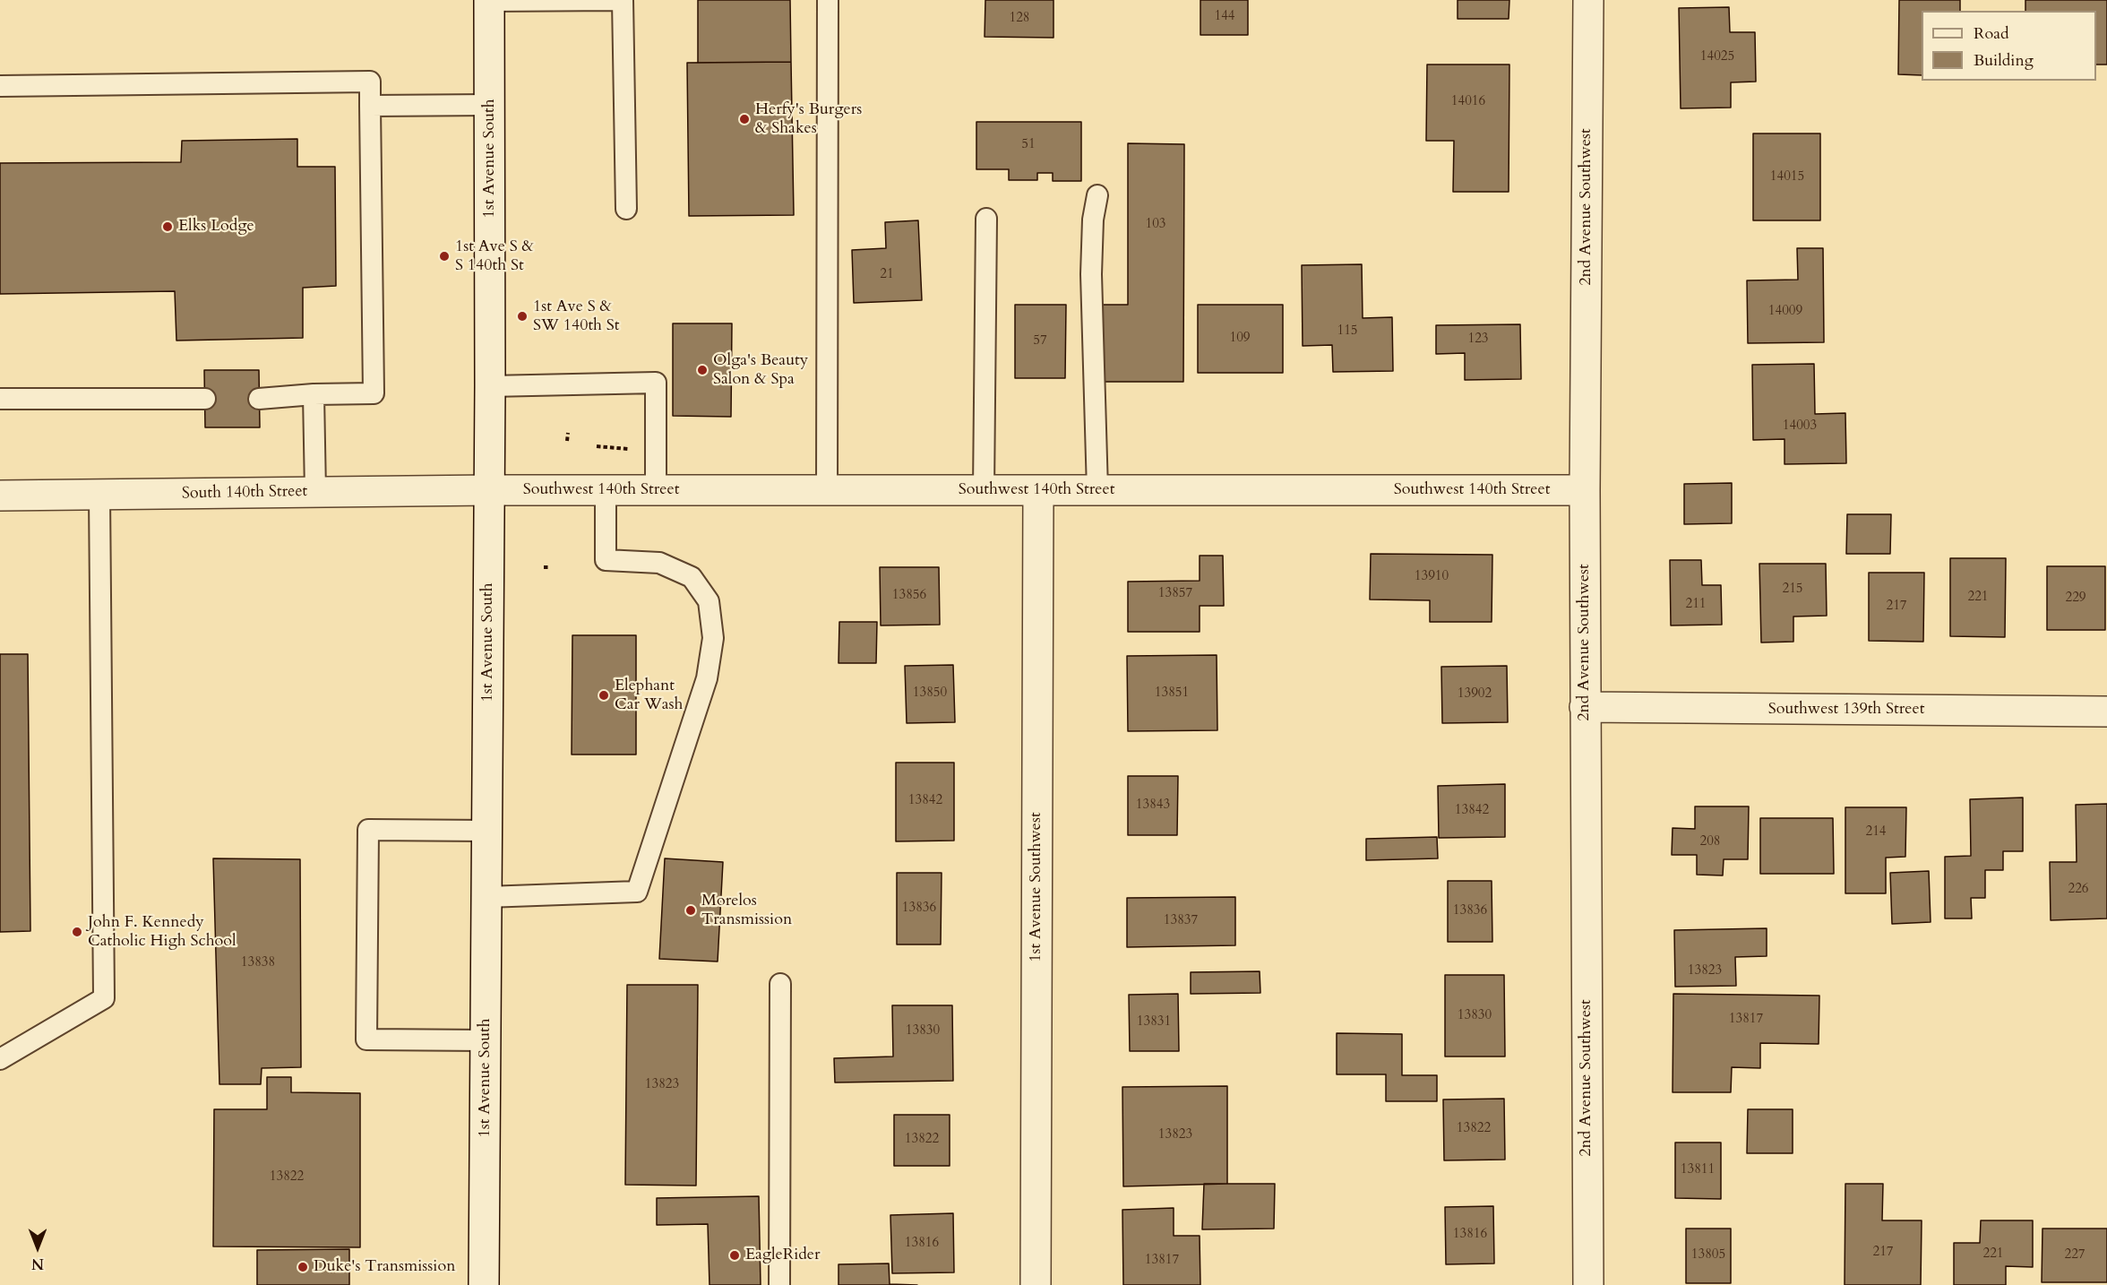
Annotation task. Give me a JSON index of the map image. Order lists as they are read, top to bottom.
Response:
{
  "streets": {
    "street": [
      "1st Avenue South",
      "2nd Avenue Southwest",
      "Southwest 140th Street",
      "South 140th Street",
      "Southwest 139th Street",
      "1st Avenue Southwest"
    ]
  },
  "crossings": [
    ["1st Avenue South", "Southwest 140th Street"],
    ["1st Avenue South", "South 140th Street"],
    ["2nd Avenue Southwest", "Southwest 140th Street"],
    ["2nd Avenue Southwest", "Southwest 139th Street"],
    ["Southwest 140th Street", "South 140th Street"],
    ["Southwest 140th Street", "1st Avenue Southwest"]
  ],
  "places": [
    "Herfy's Burgers & Shakes",
    "Elks Lodge",
    "1st Ave S & S 140th St",
    "1st Ave S & SW 140th St",
    "Olga's Beauty Salon & Spa",
    "Elephant Car Wash",
    "Morelos Transmission",
    "John F. Kennedy Catholic High School",
    "EagleRider",
    "Duke's Transmission"
  ],
  "house_numbers": [
    "144",
    "128",
    "14025",
    "14016",
    "51",
    "14015",
    "103",
    "21",
    "14009",
    "115",
    "109",
    "123",
    "57",
    "14003",
    "13910",
    "215",
    "13857",
    "13856",
    "221",
    "229",
    "211",
    "217",
    "13850",
    "13851",
    "13902",
    "13842",
    "13843",
    "13842",
    "214",
    "208",
    "226",
    "13836",
    "13836",
    "13837",
    "13838",
    "13823",
    "13830",
    "13817",
    "13831",
    "13830",
    "13823",
    "13822",
    "13823",
    "13822",
    "13811",
    "13822",
    "13816",
    "13816",
    "217",
    "221",
    "13805",
    "227",
    "13817"
  ],
  "legend": ["Road", "Building"],
  "north": "bottom"
}
